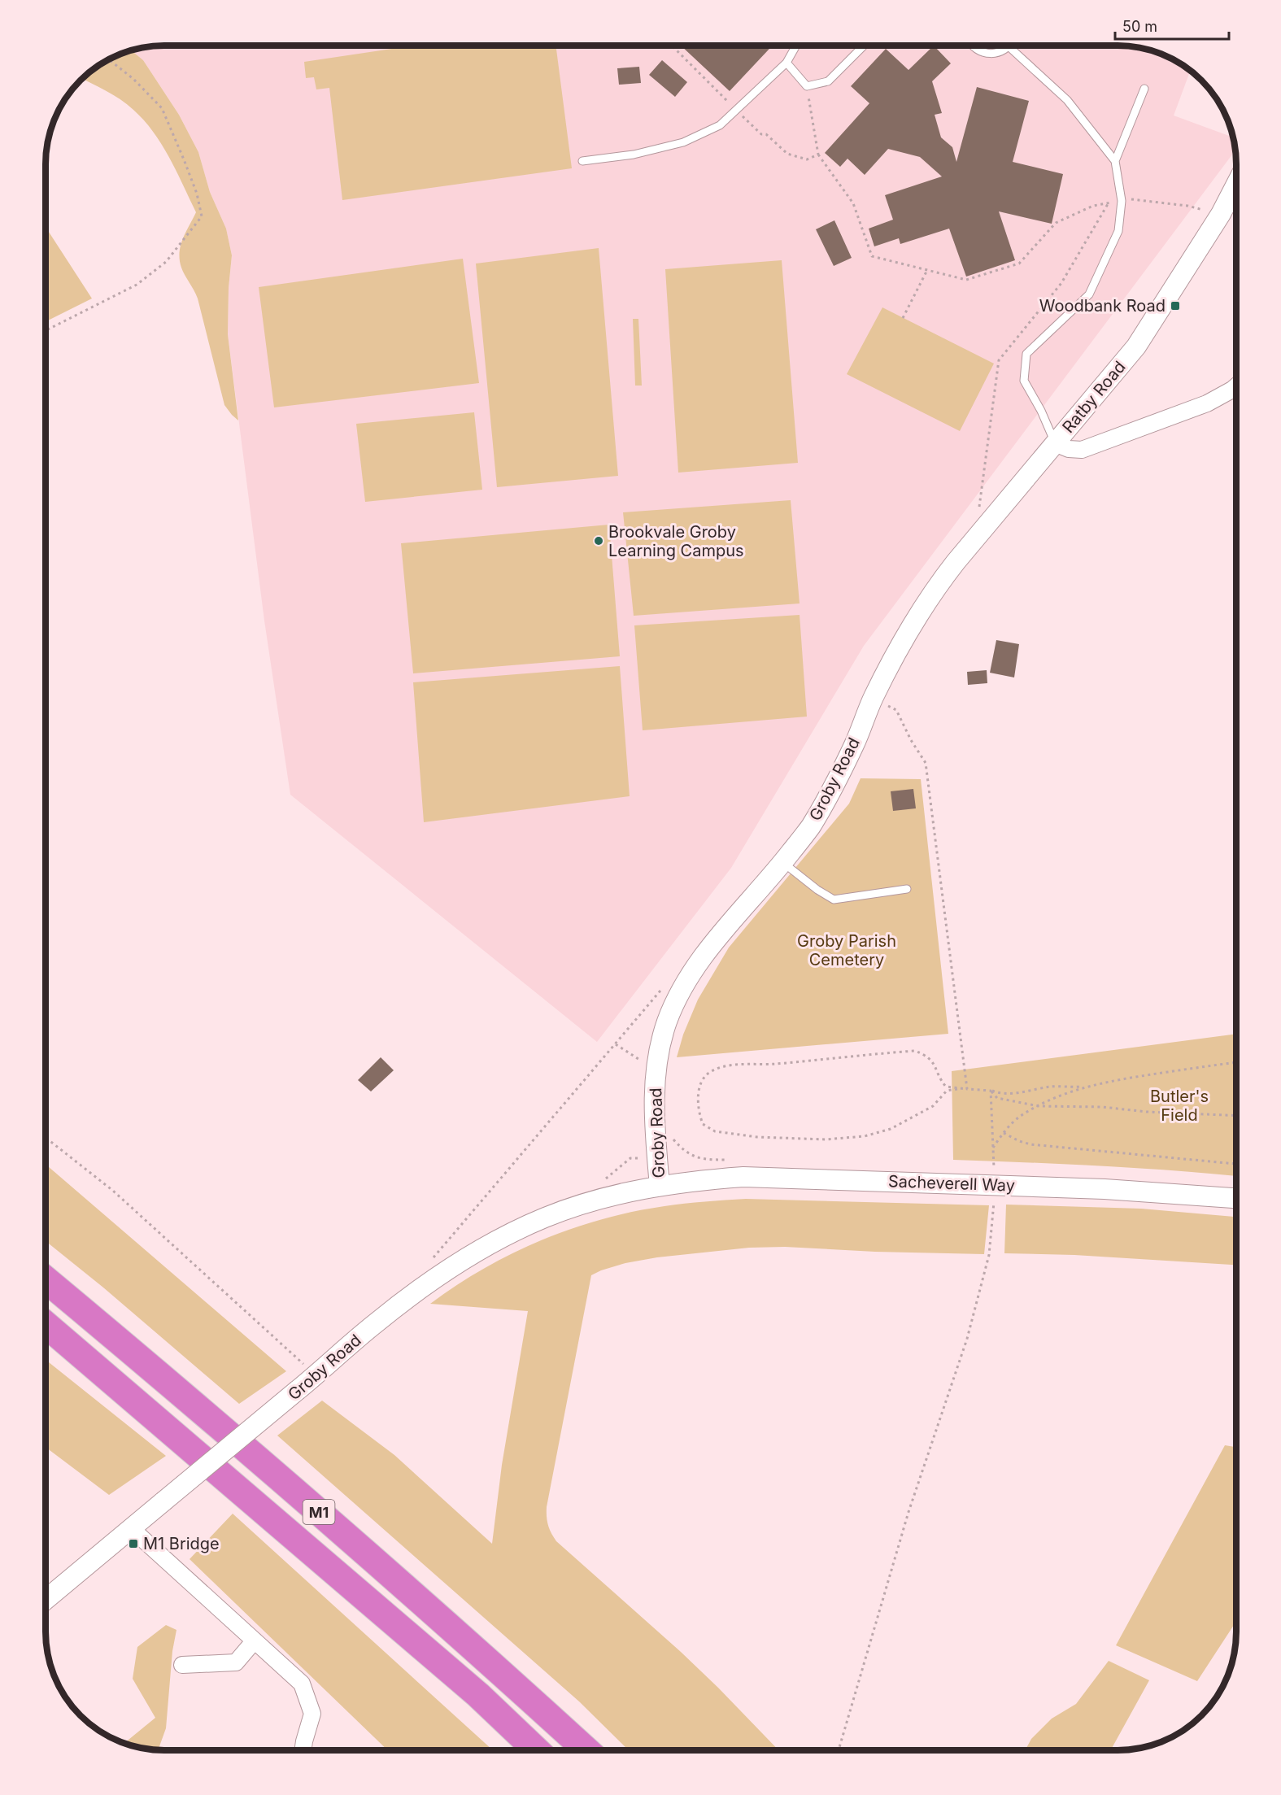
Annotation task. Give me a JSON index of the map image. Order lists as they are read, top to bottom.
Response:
{
  "streets": {
    "highway": ["M1"],
    "street": ["Ratby Road", "Groby Road", "Sacheverell Way"]
  },
  "crossings": [
    ["Ratby Road", "Groby Road"],
    ["Groby Road", "Sacheverell Way"]
  ],
  "parks": ["Groby Parish Cemetery", "Butler's Field"],
  "places": {
    "transit": ["Woodbank Road", "M1 Bridge"],
    "other": ["Brookvale Groby Learning Campus"]
  },
  "scale_bar": "50 m"
}
